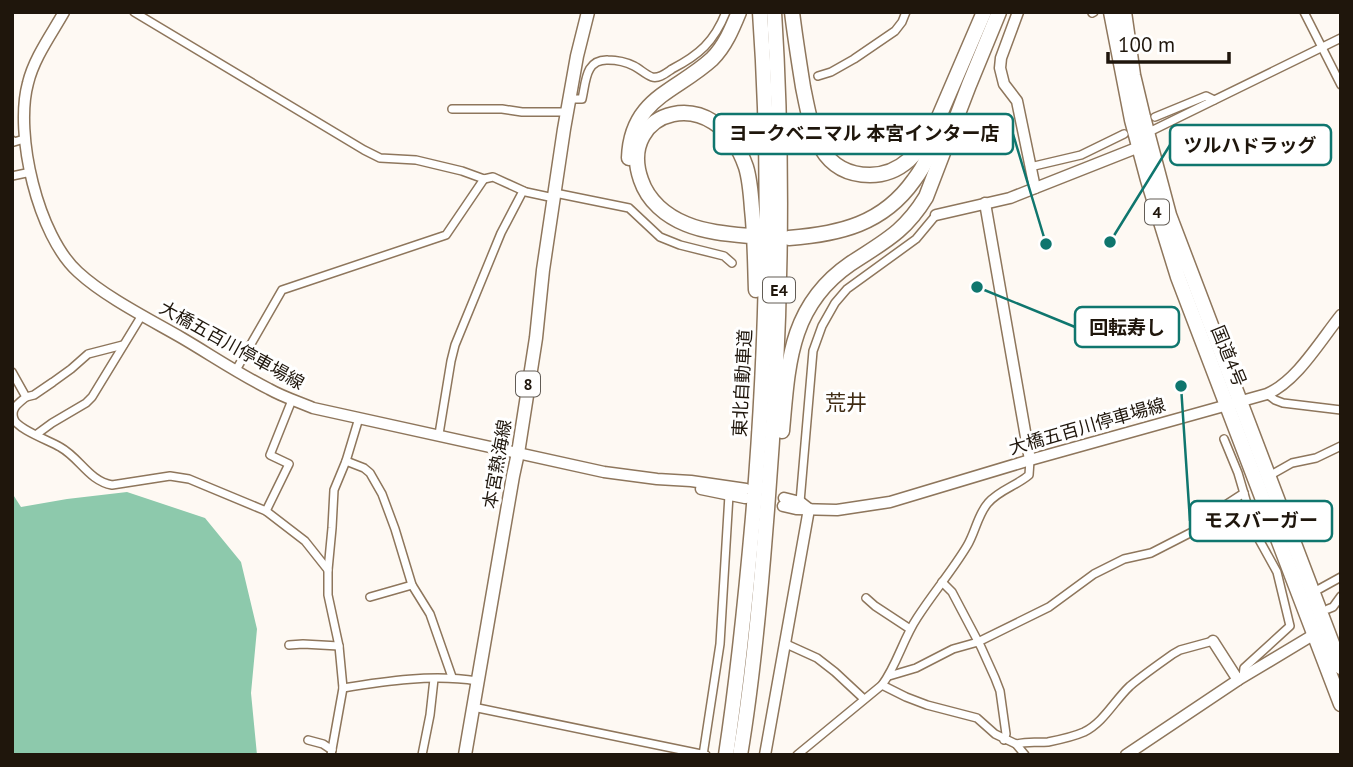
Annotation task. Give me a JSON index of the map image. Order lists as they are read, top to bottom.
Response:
{
  "streets": {
    "highway": [
      "4",
      "E4",
      "国道4号",
      "東北自動車道"
    ],
    "main road": ["大橋五百川停車場線", "8", "本宮熱海線"]
  },
  "crossings": [
    ["大橋五百川停車場線", "国道4号"],
    ["大橋五百川停車場線", "本宮熱海線"]
  ],
  "districts": ["荒井"],
  "places": [
    "ツルハドラッグ",
    "ヨークベニマル 本宮インター店",
    "回転寿し",
    "モスバーガー"
  ],
  "scale_bar": "100 m"
}
